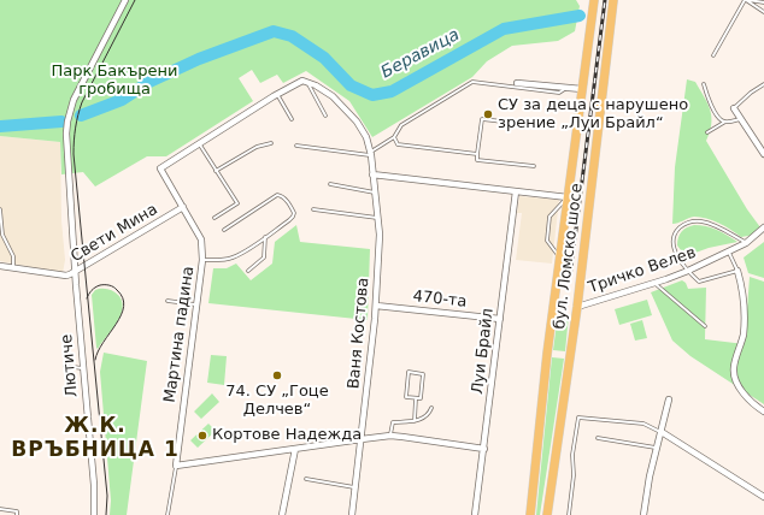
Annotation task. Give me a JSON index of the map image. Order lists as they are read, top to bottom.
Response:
{
  "streets": {
    "main road": ["бул. Ломско шосе"],
    "street": [
      "Свети Мина",
      "Тричко Велев",
      "470-та",
      "Ваня Костова",
      "Мартина падина",
      "Луи Брайл",
      "Лютиче"
    ]
  },
  "crossings": [
    ["Свети Мина", "Мартина падина"],
    ["Свети Мина", "Лютиче"],
    ["бул. Ломско шосе", "Тричко Велев"],
    ["470-та", "Ваня Костова"],
    ["470-та", "Луи Брайл"]
  ],
  "districts": ["Ж.К. ВРЪБНИЦА 1"],
  "water": ["Беравица"],
  "parks": ["Парк Бакърени гробища"],
  "places": ["СУ за деца с нарушено зрение „Луи Брайл“", "74. СУ „Гоце Делчев“", "Кортове Надежда"]
}
